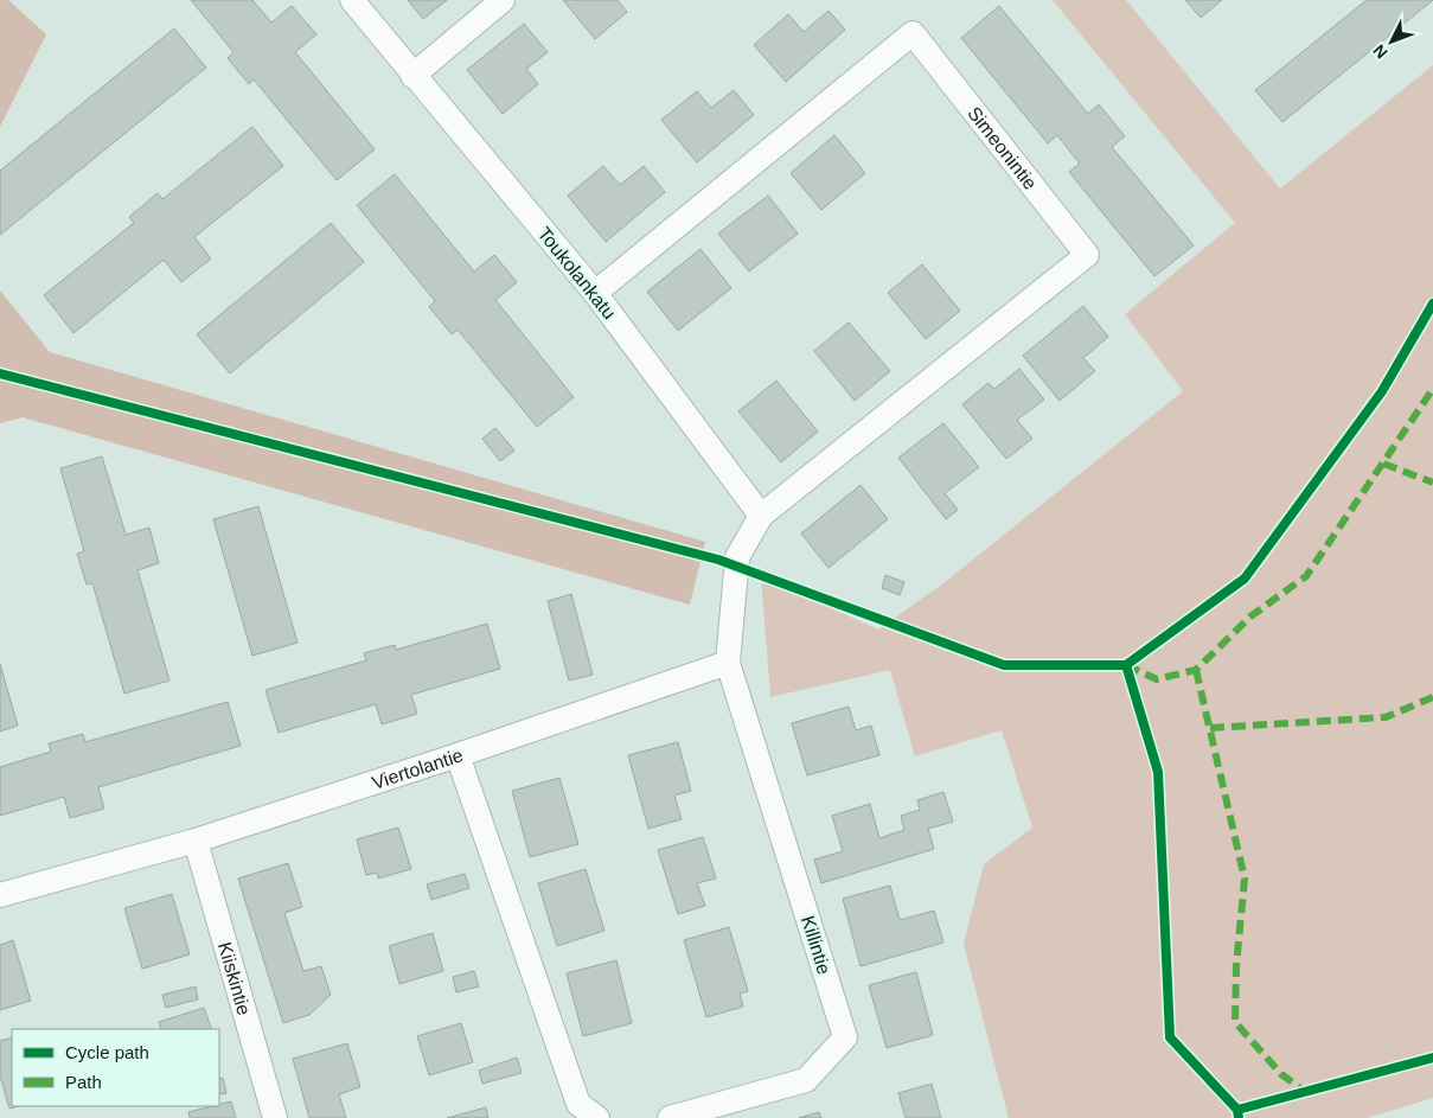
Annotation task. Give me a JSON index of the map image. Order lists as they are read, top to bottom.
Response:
{
  "streets": {
    "street": [
      "Simeonintie",
      "Toukolankatu",
      "Viertolantie",
      "Killintie",
      "Kiiskintie"
    ]
  },
  "crossings": [
    ["Simeonintie", "Toukolankatu"],
    ["Viertolantie", "Killintie"],
    ["Viertolantie", "Kiiskintie"]
  ],
  "legend": ["Cycle path", "Path"],
  "north": "bottom left"
}
